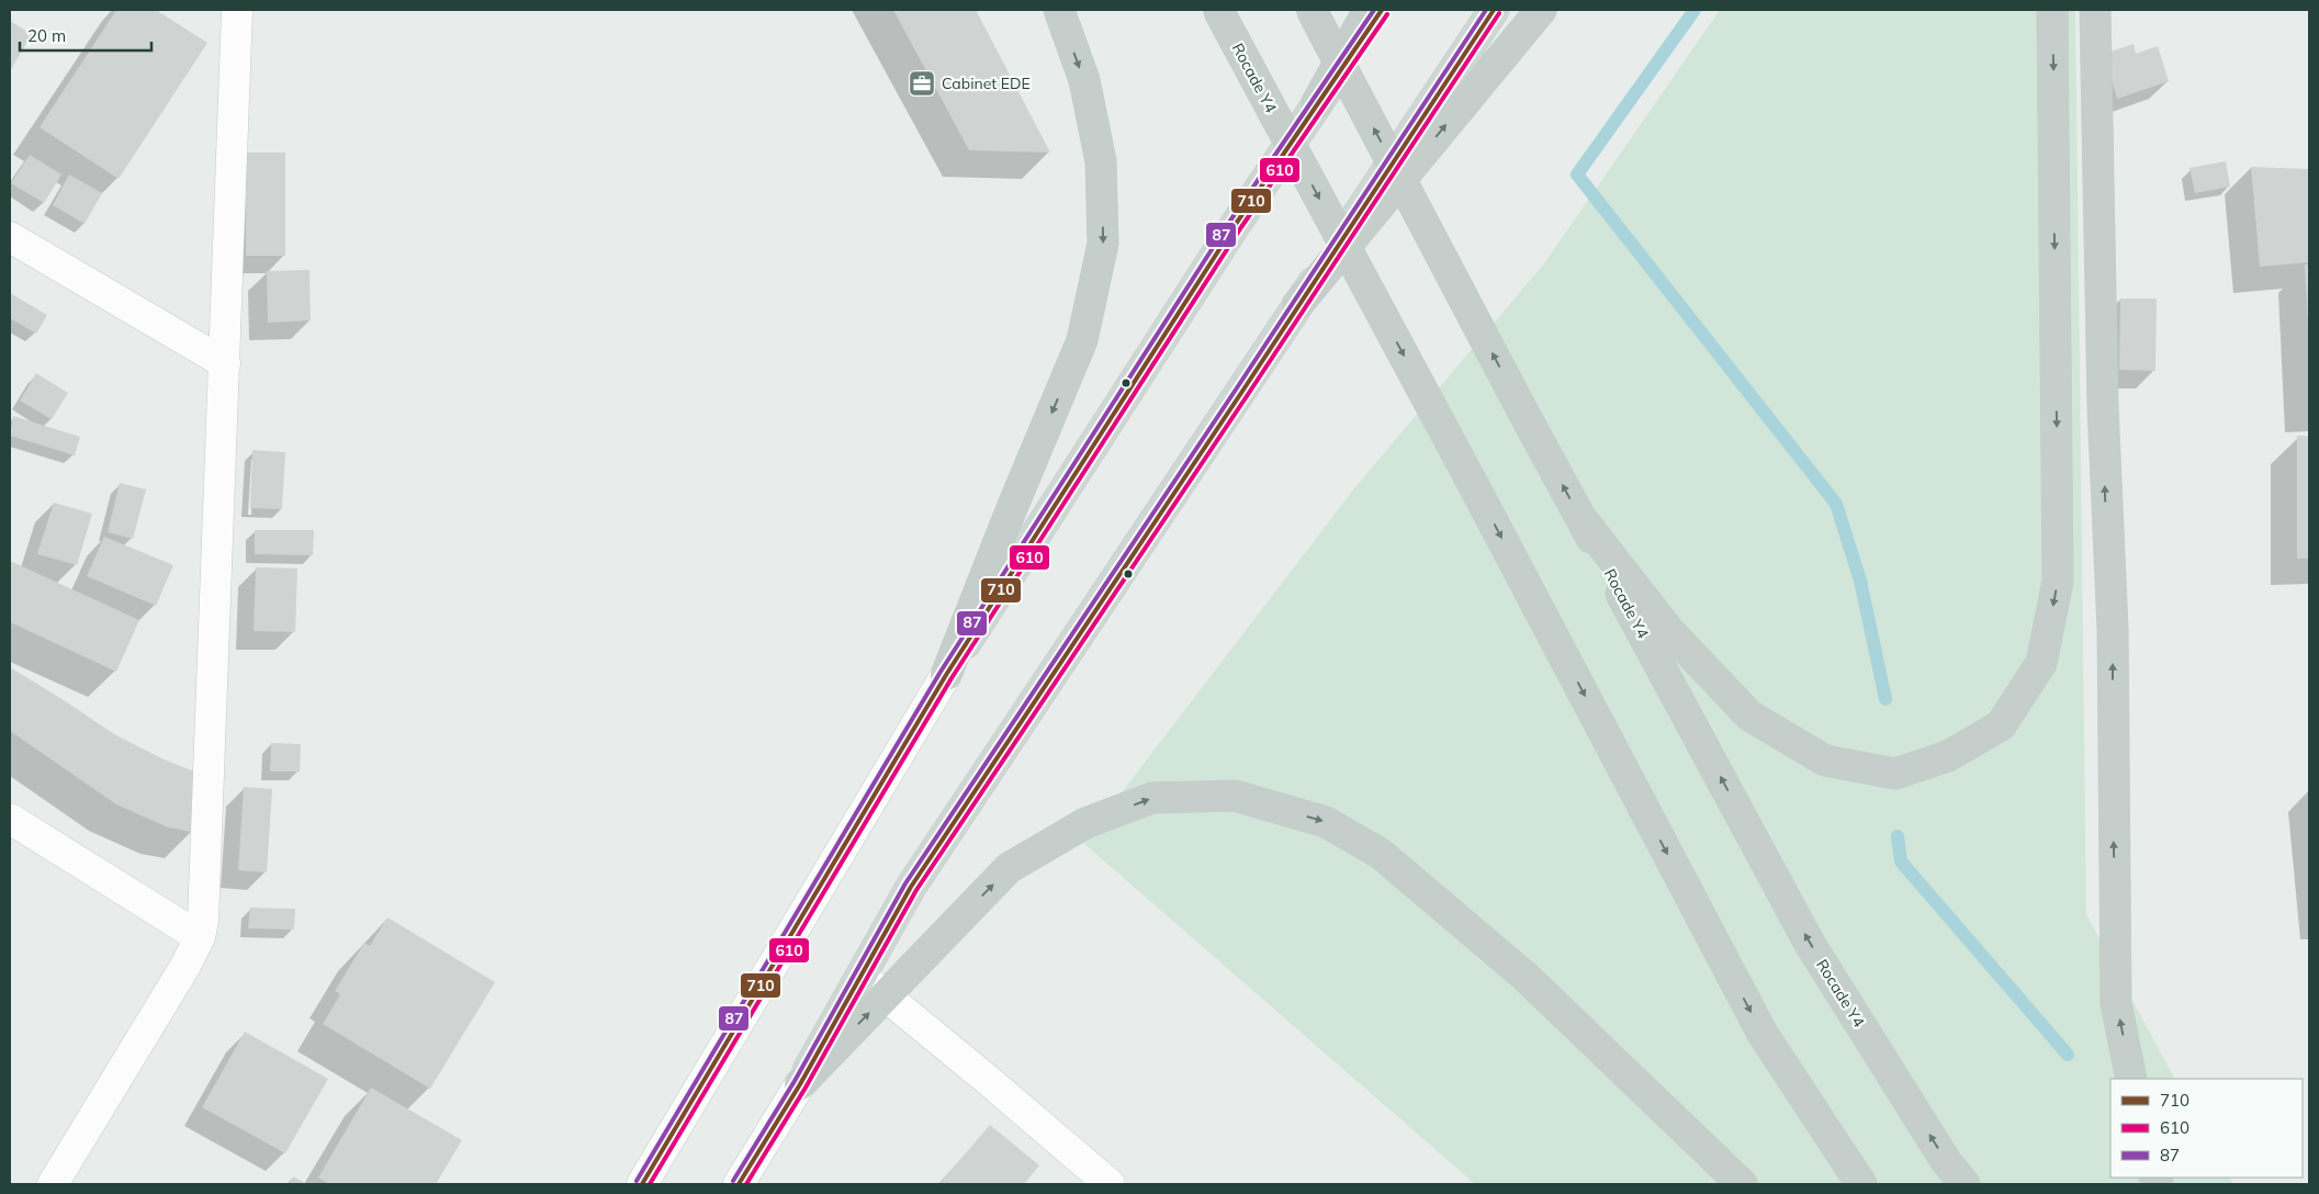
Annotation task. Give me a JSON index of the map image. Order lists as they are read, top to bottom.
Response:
{
  "streets": {
    "highway": ["Rocade Y4"]
  },
  "places": {
    "office": ["Cabinet EDE"]
  },
  "lines": ["transit line 710", "transit line 87", "transit line 610"],
  "legend": ["710", "610", "87"],
  "scale_bar": "20 m"
}
